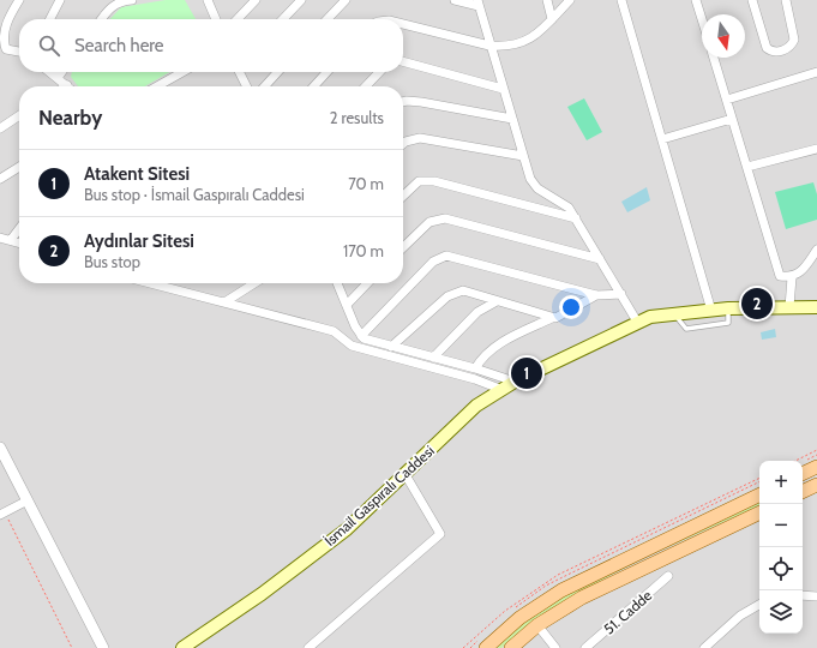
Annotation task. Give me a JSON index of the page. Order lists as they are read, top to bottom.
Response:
{
  "streets": {
    "main road": ["İsmail Gaspıralı Caddesi"],
    "street": ["51. Cadde"]
  },
  "north": "bottom",
  "page": {
    "search": "Search here",
    "heading": ["Nearby", "2 results"],
    "list": [
      {
        "mark": "1",
        "name": "Atakent Sitesi",
        "note": "Bus stop · İsmail Gaspıralı Caddesi",
        "value": "70 m"
      },
      {
        "mark": "2",
        "name": "Aydınlar Sitesi",
        "note": "Bus stop",
        "value": "170 m"
      }
    ],
    "pins": ["2", "1"],
    "map_buttons": ["+", "−"]
  }
}
